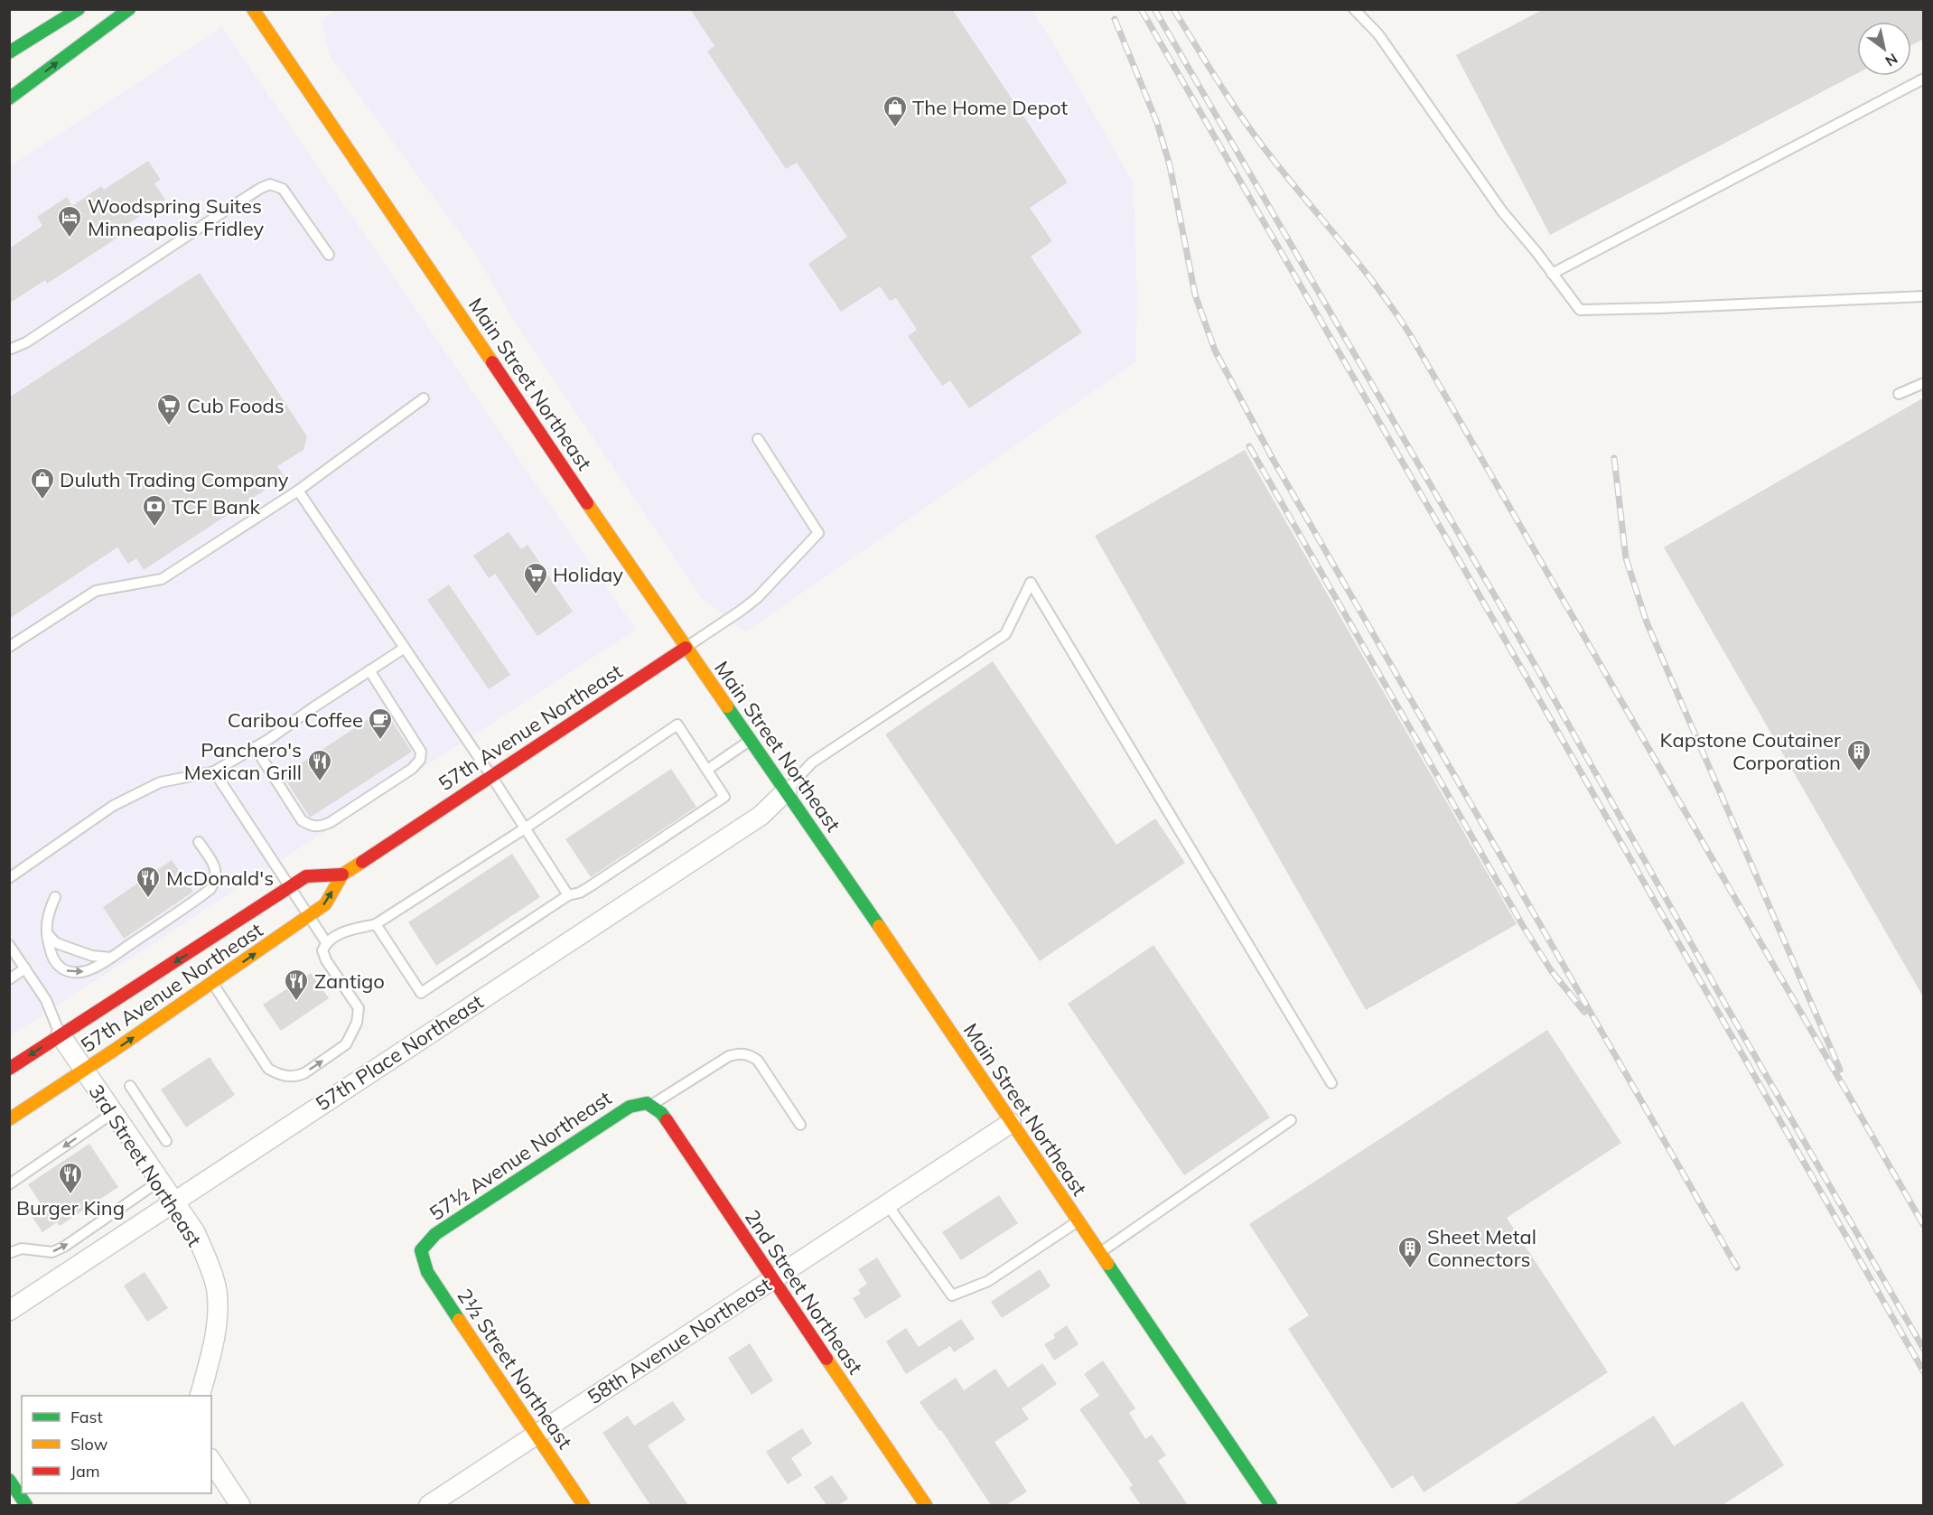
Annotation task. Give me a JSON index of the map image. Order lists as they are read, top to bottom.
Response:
{
  "streets": {
    "main road": [
      "Main Street Northeast",
      "57th Avenue Northeast",
      "57½ Avenue Northeast",
      "2nd Street Northeast",
      "2½ Street Northeast"
    ],
    "street": ["57th Place Northeast", "3rd Street Northeast", "58th Avenue Northeast"]
  },
  "crossings": [
    ["Main Street Northeast", "57th Avenue Northeast"],
    ["Main Street Northeast", "57th Place Northeast"],
    ["Main Street Northeast", "58th Avenue Northeast"],
    ["57th Avenue Northeast", "3rd Street Northeast"],
    ["57th Place Northeast", "3rd Street Northeast"],
    ["57½ Avenue Northeast", "2nd Street Northeast"],
    ["57½ Avenue Northeast", "2½ Street Northeast"],
    ["2nd Street Northeast", "58th Avenue Northeast"],
    ["58th Avenue Northeast", "2½ Street Northeast"]
  ],
  "places": {
    "shop": ["The Home Depot", "Duluth Trading Company"],
    "hotel": ["Woodspring Suites Minneapolis Fridley"],
    "supermarket": ["Cub Foods", "Holiday"],
    "bank": ["TCF Bank"],
    "cafe": ["Caribou Coffee"],
    "building": ["Kapstone Coutainer Corporation", "Sheet Metal Connectors"],
    "restaurant": [
      "Panchero's Mexican Grill",
      "McDonald's",
      "Zantigo",
      "Burger King"
    ]
  },
  "legend": ["Fast", "Slow", "Jam"],
  "north": "bottom right"
}
